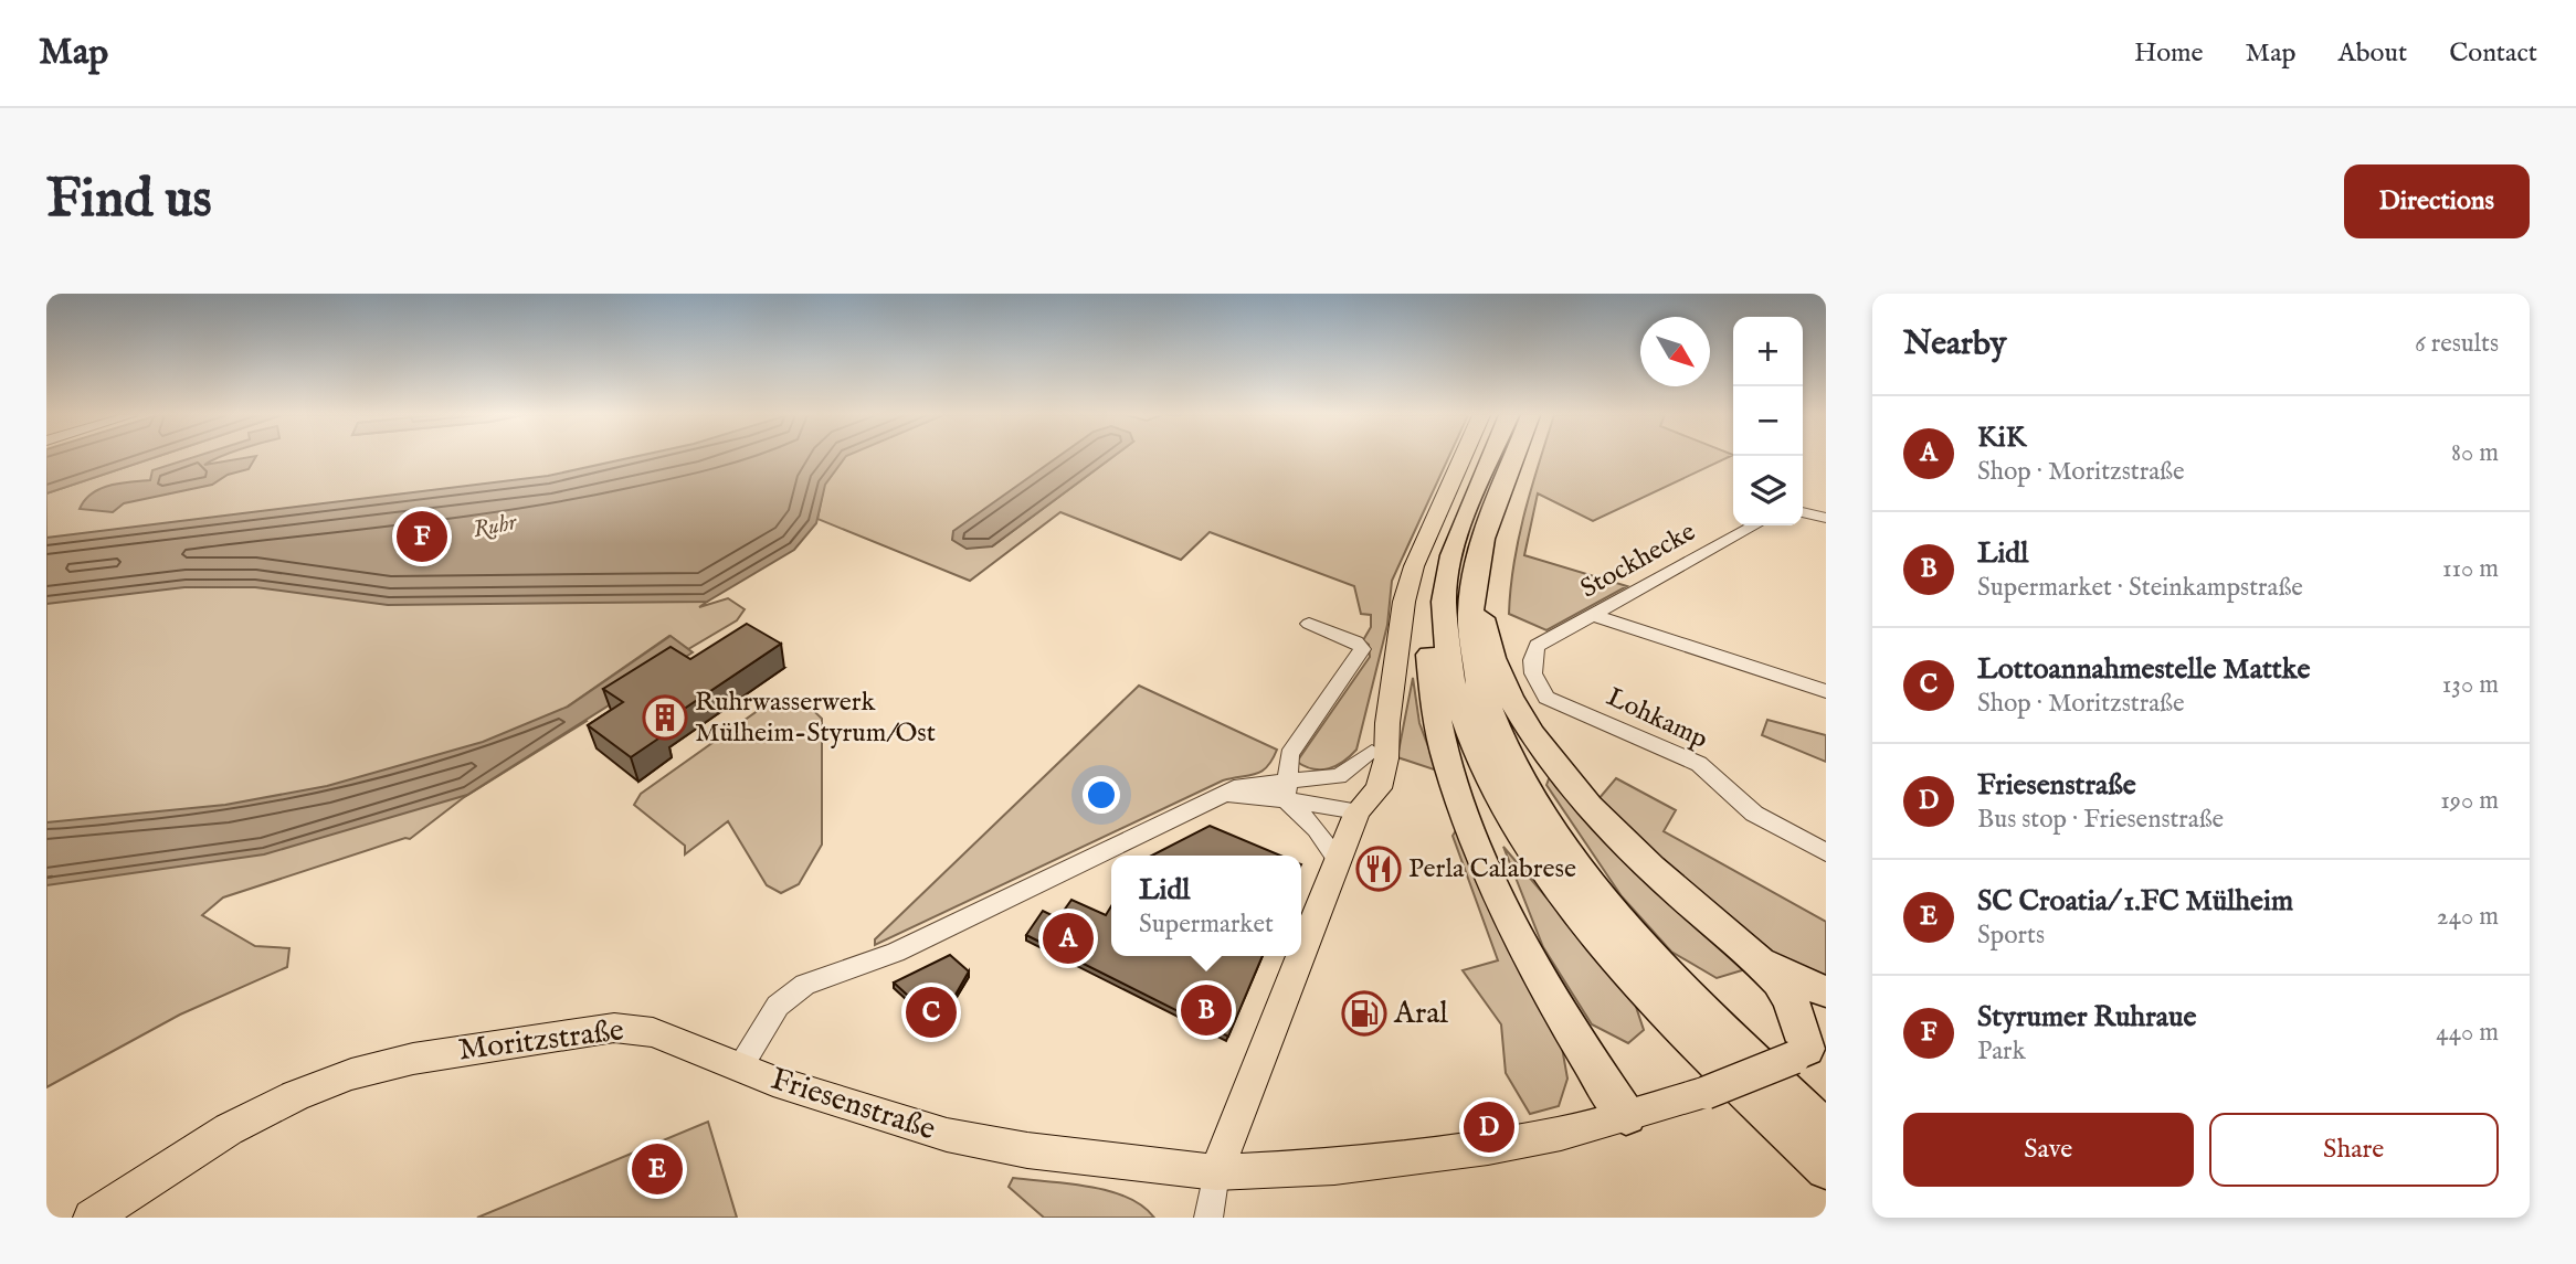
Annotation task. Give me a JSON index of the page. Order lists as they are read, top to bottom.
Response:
{
  "streets": {
    "main road": ["Moritzstraße", "Friesenstraße"],
    "street": ["Stockhecke", "Lohkamp"]
  },
  "crossings": [
    ["Stockhecke", "Lohkamp"],
    ["Moritzstraße", "Friesenstraße"]
  ],
  "water": ["Ruhr"],
  "places": {
    "building": ["Ruhrwasserwerk Mülheim-Styrum/Ost"],
    "restaurant": ["Perla Calabrese"],
    "fuel station": ["Aral"]
  },
  "north": "bottom right",
  "page": {
    "header": "Map",
    "nav": [
      "Home",
      "Map",
      "About",
      "Contact"
    ],
    "buttons": [
      "Directions",
      ["Save", "Share"]
    ],
    "title": "Find us",
    "heading": ["Nearby", "6 results"],
    "map_buttons": ["+", "−"],
    "list": [
      {
        "mark": "A",
        "name": "KiK",
        "note": "Shop · Moritzstraße",
        "value": "80 m"
      },
      {
        "mark": "B",
        "name": "Lidl",
        "note": "Supermarket · Steinkampstraße",
        "value": "110 m"
      },
      {
        "mark": "C",
        "name": "Lottoannahmestelle Mattke",
        "note": "Shop · Moritzstraße",
        "value": "130 m"
      },
      {
        "mark": "D",
        "name": "Friesenstraße",
        "note": "Bus stop · Friesenstraße",
        "value": "190 m"
      },
      {
        "mark": "E",
        "name": "SC Croatia/ 1.FC Mülheim",
        "note": "Sports",
        "value": "240 m"
      },
      {
        "mark": "F",
        "name": "Styrumer Ruhraue",
        "note": "Park",
        "value": "440 m"
      }
    ],
    "pins": [
      "F",
      "A",
      "B",
      "C",
      "D",
      "E"
    ],
    "popup": ["Lidl", "Supermarket"]
  }
}
